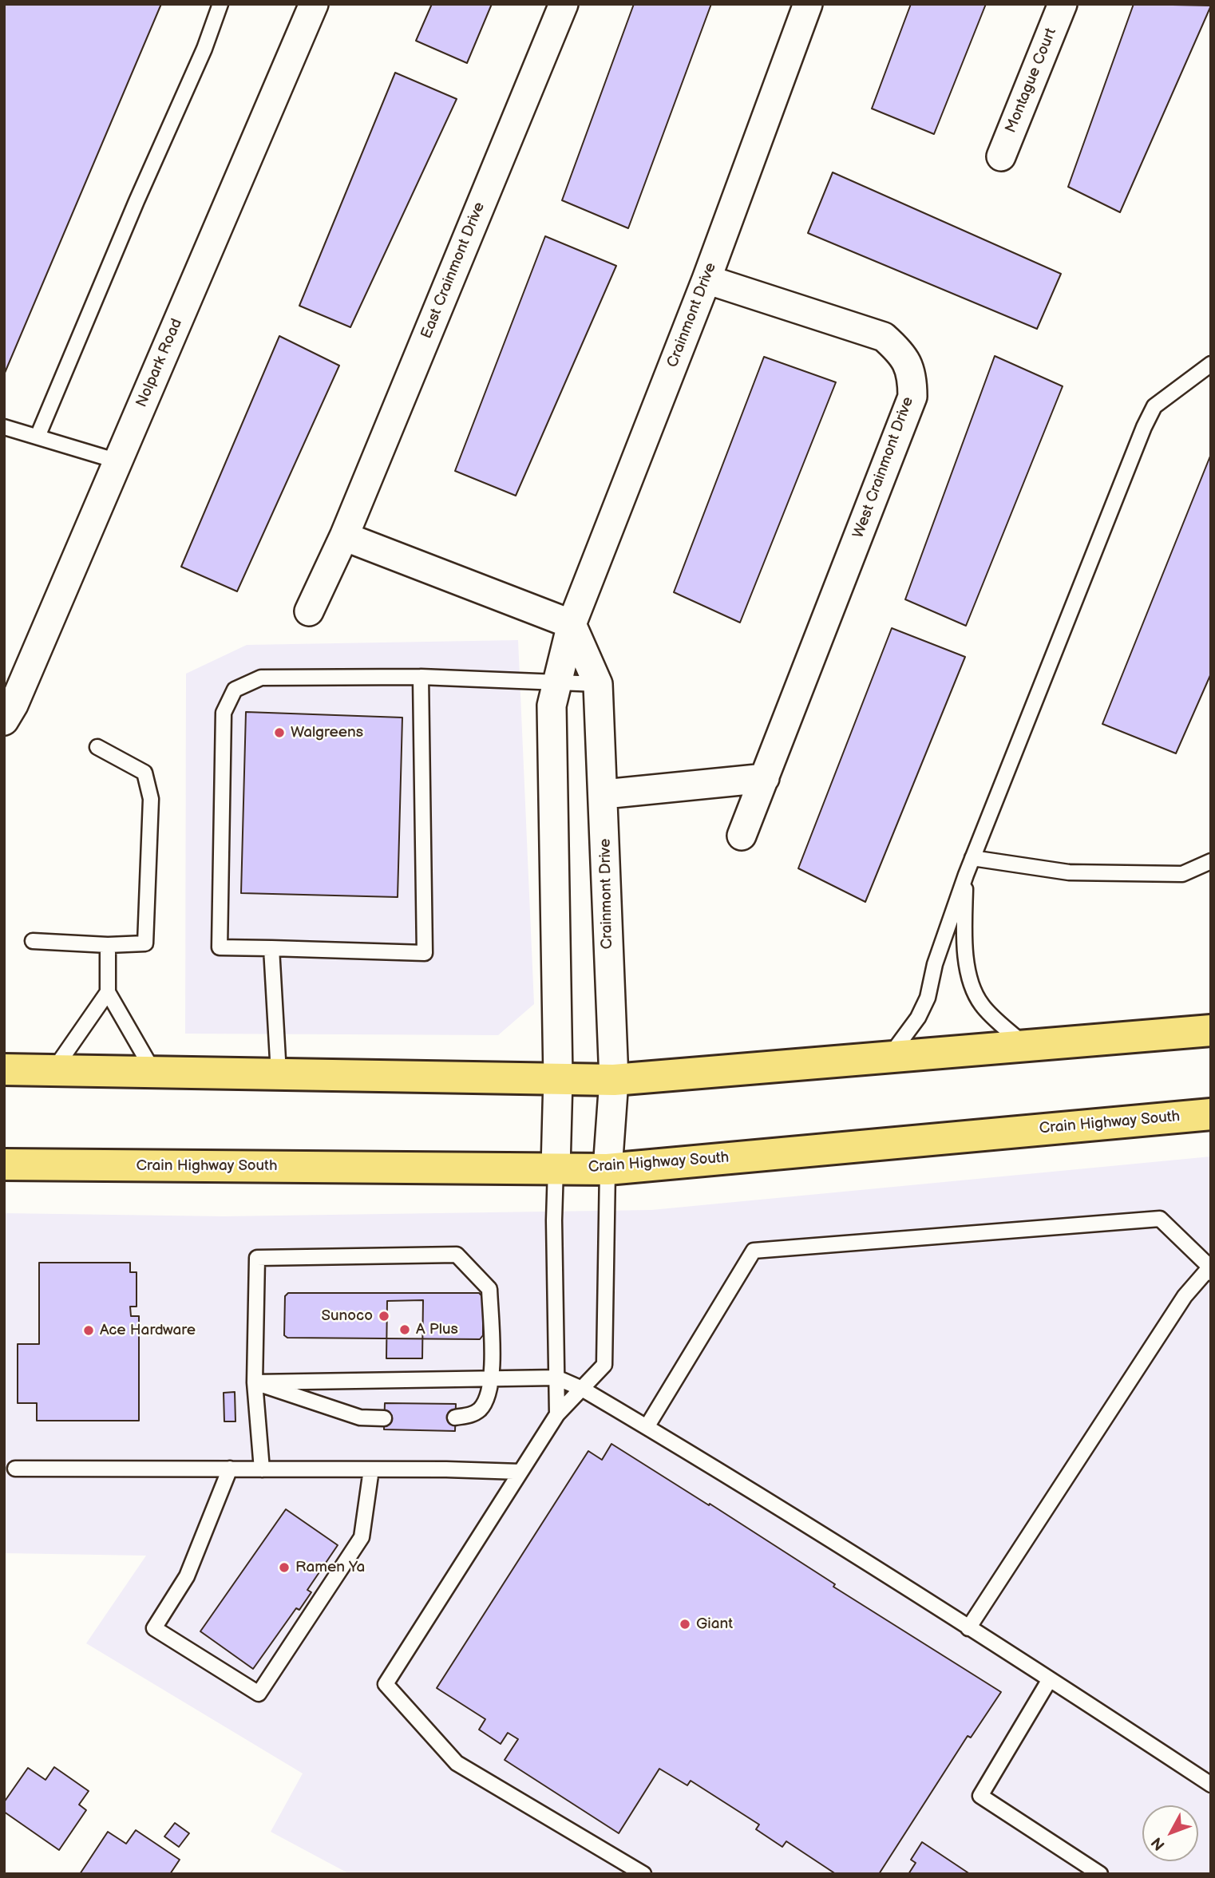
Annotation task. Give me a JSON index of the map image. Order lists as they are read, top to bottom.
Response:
{
  "streets": {
    "main road": ["Crain Highway South"],
    "street": [
      "Montague Court",
      "East Crainmont Drive",
      "Crainmont Drive",
      "Nolpark Road",
      "West Crainmont Drive"
    ]
  },
  "crossings": [
    ["Crainmont Drive", "West Crainmont Drive"],
    ["Crainmont Drive", "Crain Highway South"]
  ],
  "places": [
    "Walgreens",
    "Sunoco",
    "A Plus",
    "Ace Hardware",
    "Ramen Ya",
    "Giant"
  ],
  "north": "bottom left"
}
